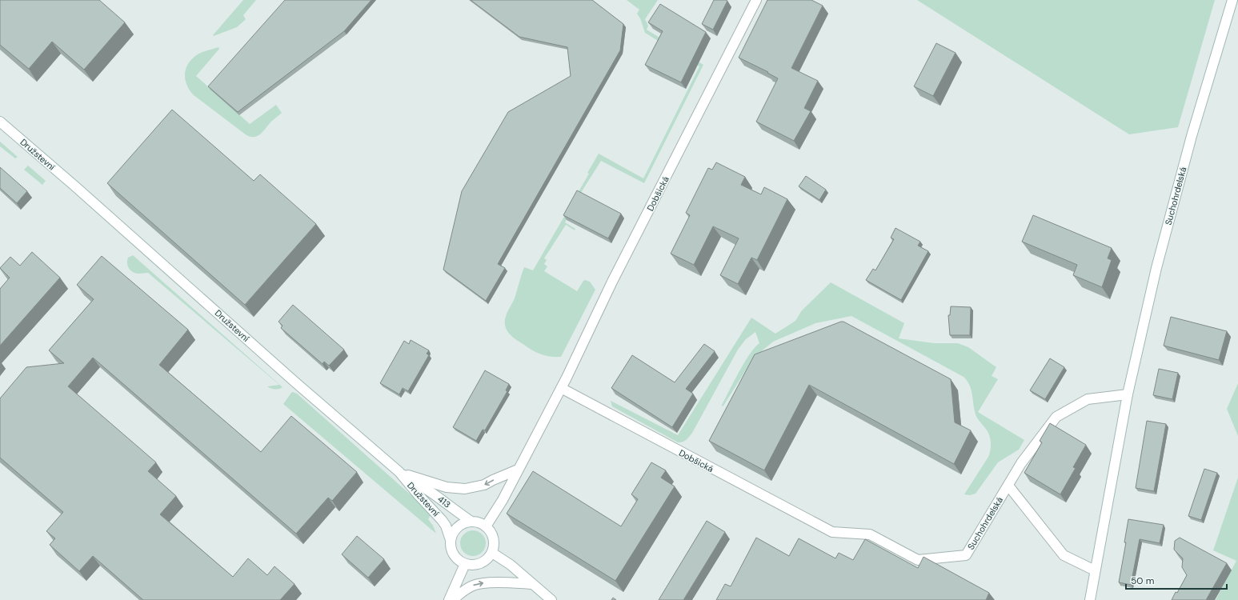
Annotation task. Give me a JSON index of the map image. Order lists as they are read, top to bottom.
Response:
{
  "streets": {
    "street": [
      "Družstevní",
      "Dobšická",
      "Suchohrdelská",
      "413"
    ]
  },
  "crossings": [
    ["Družstevní", "Dobšická"],
    ["Družstevní", "413"],
    ["Dobšická", "Suchohrdelská"],
    ["Dobšická", "413"]
  ],
  "scale_bar": "50 m"
}
